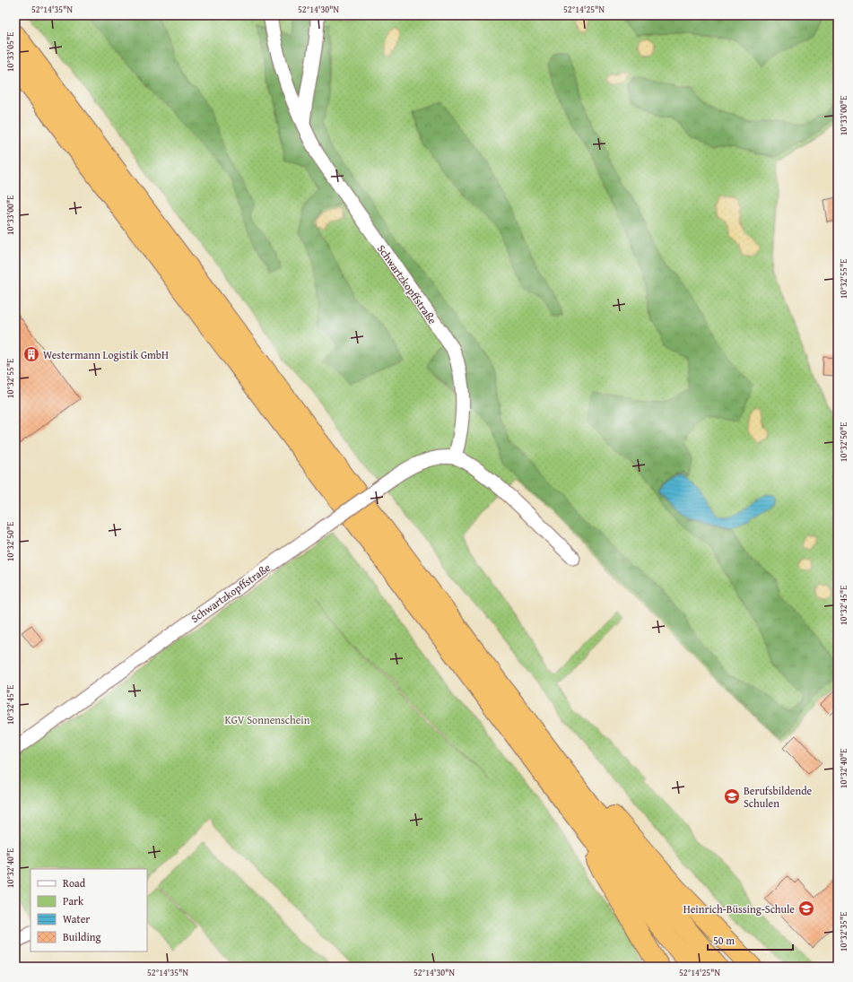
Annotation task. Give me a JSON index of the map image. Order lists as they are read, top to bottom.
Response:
{
  "streets": {
    "street": ["Schwartzkopffstraße"]
  },
  "parks": ["KGV Sonnenschein"],
  "places": {
    "building": ["Westermann Logistik GmbH"],
    "school or university": ["Berufsbildende Schulen", "Heinrich-Büssing-Schule"]
  },
  "legend": [
    "Road",
    "Park",
    "Water",
    "Building"
  ],
  "scale_bar": "50 m",
  "coordinates": [
    "52°14'35\"N",
    "52°14'30\"N",
    "52°14'25\"N",
    "10°33'05\"E",
    "10°33'00\"E",
    "10°32'55\"E",
    "10°32'50\"E",
    "10°32'45\"E",
    "10°32'40\"E",
    "10°32'35\"E"
  ]
}
